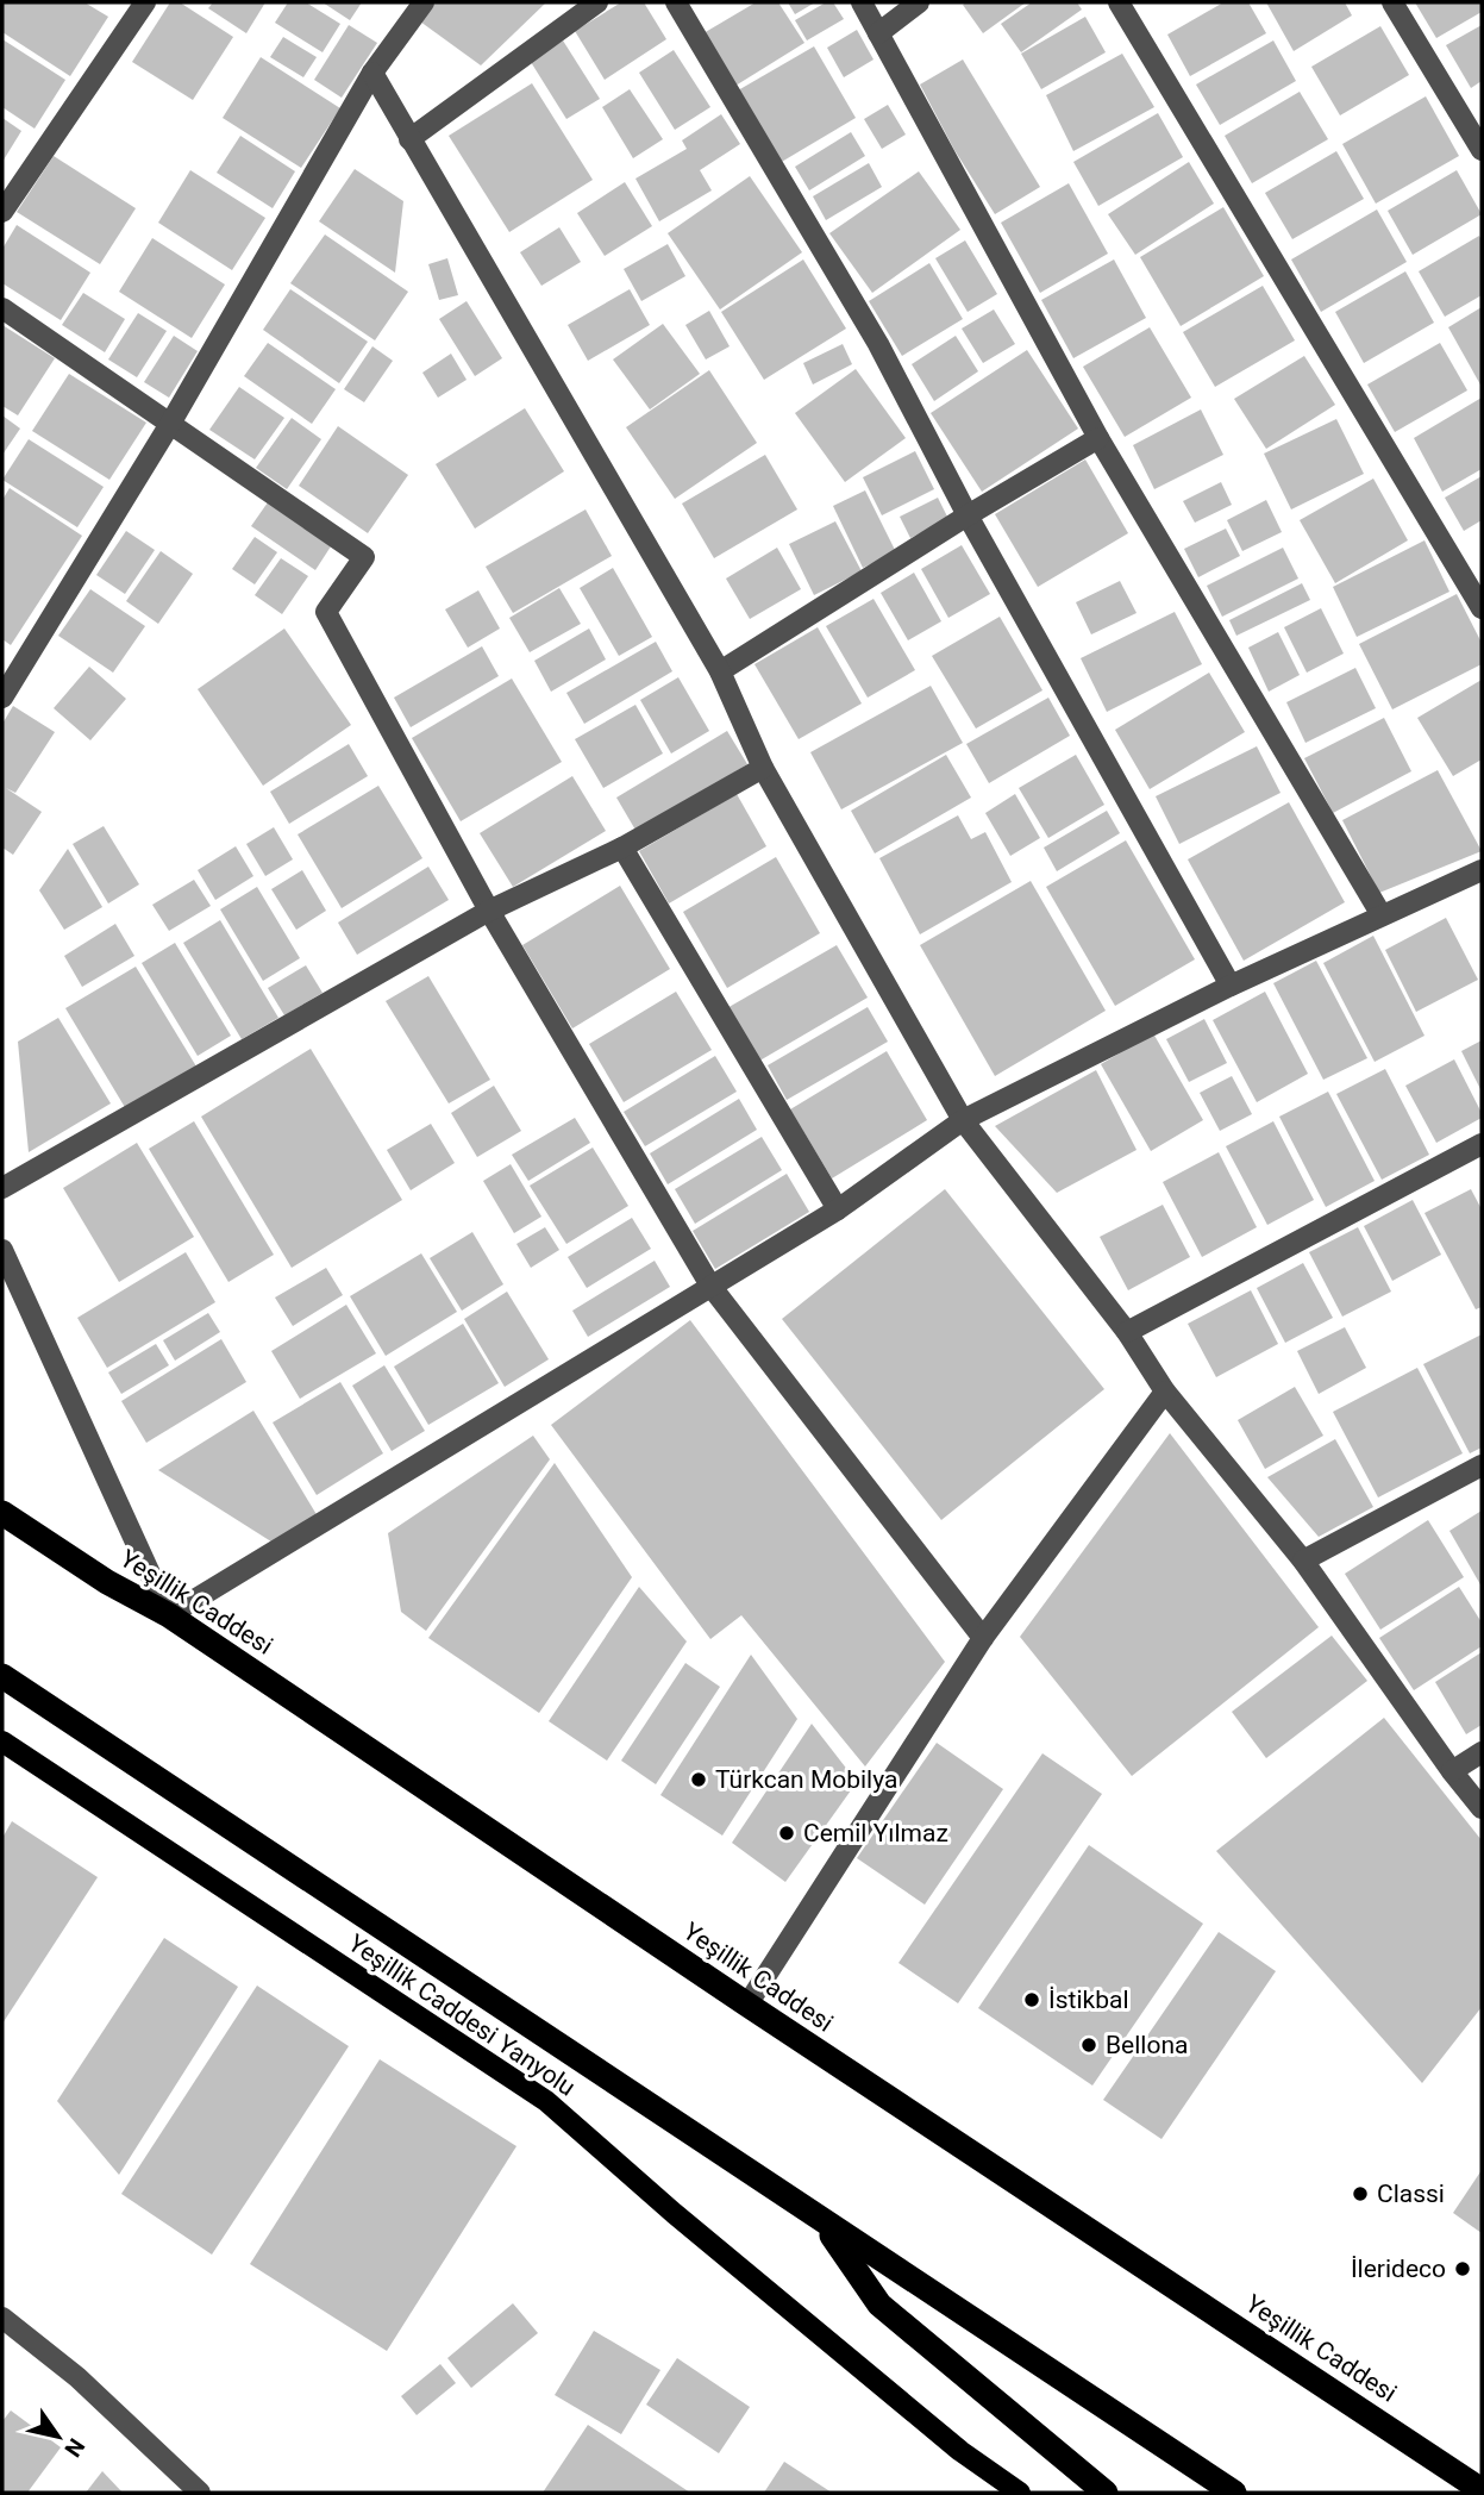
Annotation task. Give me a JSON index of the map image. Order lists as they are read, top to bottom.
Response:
{
  "streets": {
    "highway": ["Yeşillik Caddesi"],
    "main road": ["Yeşillik Caddesi Yanyolu"]
  },
  "places": [
    "Türkcan Mobilya",
    "Cemil Yılmaz",
    "İstikbal",
    "Bellona",
    "Classi",
    "İlerideco"
  ],
  "north": "bottom right"
}
